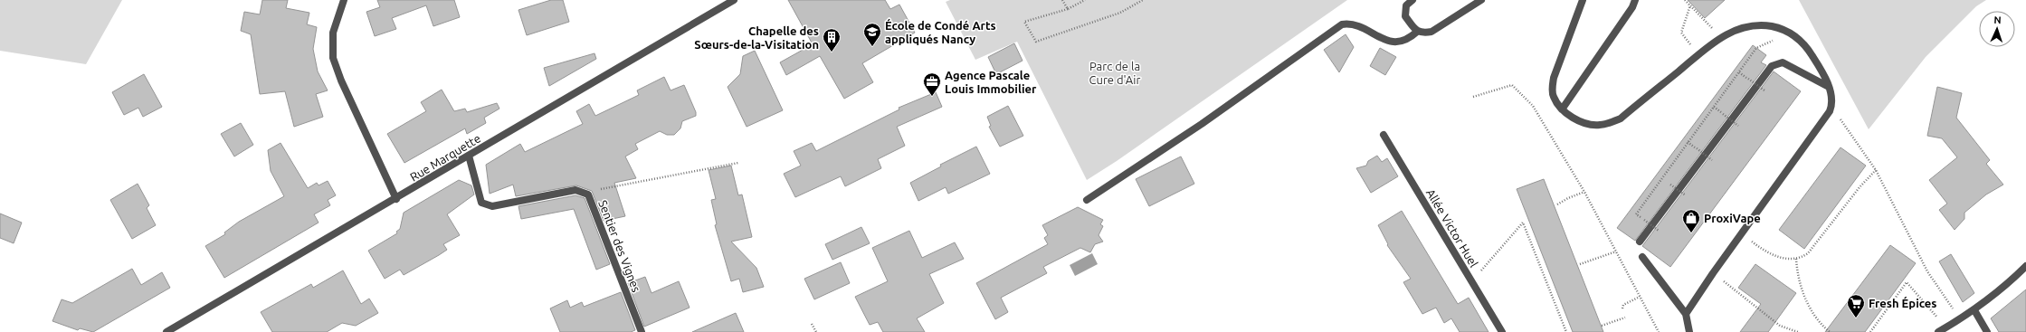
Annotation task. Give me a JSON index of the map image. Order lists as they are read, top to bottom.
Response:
{
  "streets": {
    "street": ["Rue Marquette", "Allée Victor Huel", "Sentier des Vignes"]
  },
  "crossings": [
    ["Rue Marquette", "Sentier des Vignes"]
  ],
  "parks": ["Parc de la Cure d'Air"],
  "places": {
    "school or university": ["École de Condé Arts appliqués Nancy"],
    "building": ["Chapelle des Sœurs-de-la-Visitation"],
    "office": ["Agence Pascale Louis Immobilier"],
    "shop": ["ProxiVape"],
    "supermarket": ["Fresh Épices"]
  },
  "north": "top"
}
